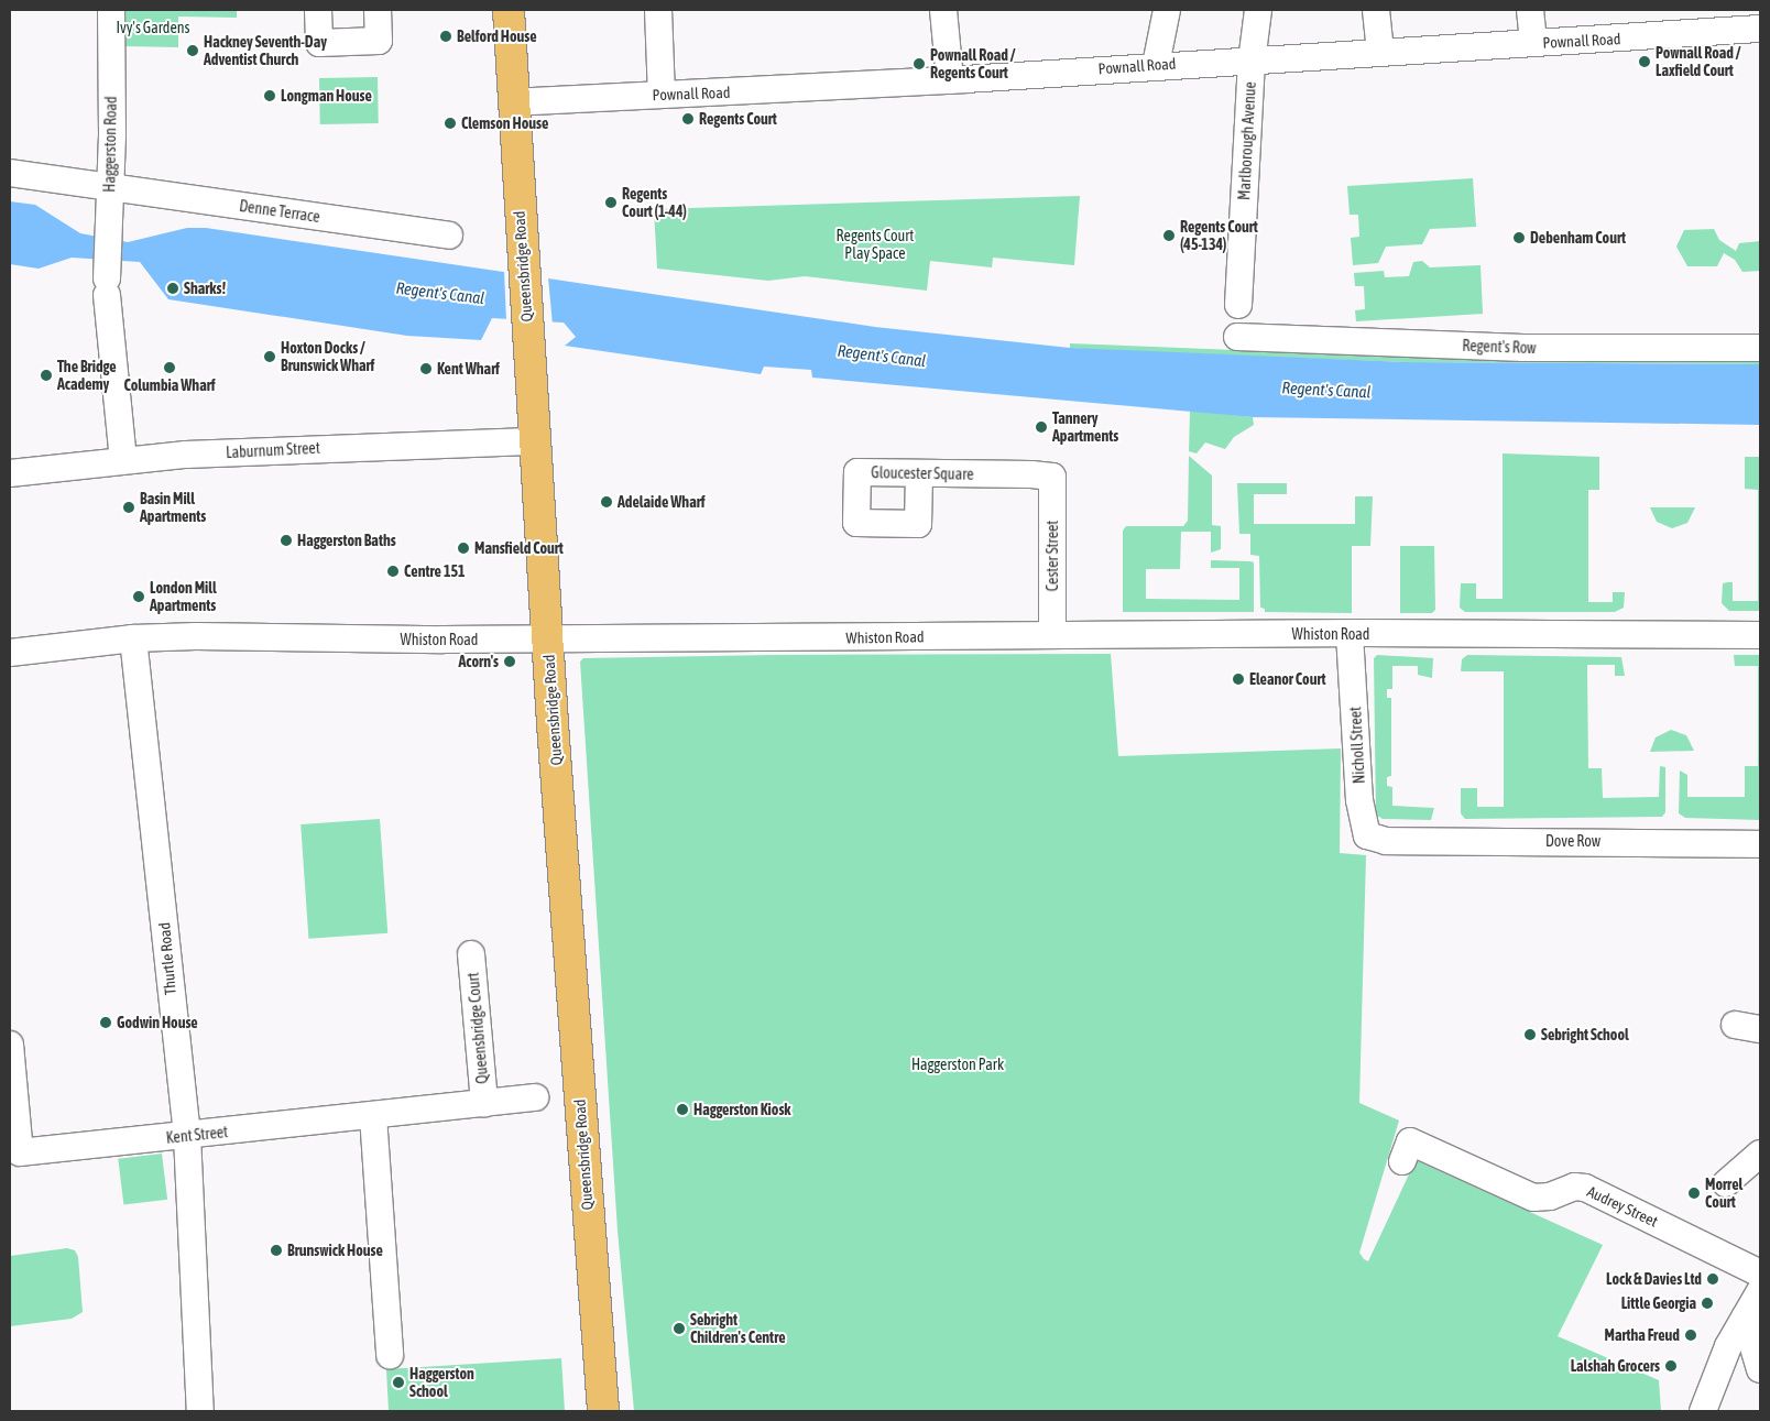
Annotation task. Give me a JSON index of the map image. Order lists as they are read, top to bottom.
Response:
{
  "streets": {
    "main road": ["Queensbridge Road"],
    "street": [
      "Pownall Road",
      "Marlborough Avenue",
      "Haggerston Road",
      "Denne Terrace",
      "Regent's Row",
      "Laburnum Street",
      "Gloucester Square",
      "Cester Street",
      "Whiston Road",
      "Nicholl Street",
      "Dove Row",
      "Thurtle Road",
      "Queensbridge Court",
      "Kent Street",
      "Audrey Street"
    ]
  },
  "crossings": [
    ["Pownall Road", "Marlborough Avenue"],
    ["Pownall Road", "Queensbridge Road"],
    ["Haggerston Road", "Denne Terrace"],
    ["Haggerston Road", "Laburnum Street"],
    ["Queensbridge Road", "Laburnum Street"],
    ["Queensbridge Road", "Whiston Road"],
    ["Gloucester Square", "Cester Street"],
    ["Cester Street", "Whiston Road"],
    ["Whiston Road", "Nicholl Street"],
    ["Whiston Road", "Thurtle Road"],
    ["Nicholl Street", "Dove Row"],
    ["Thurtle Road", "Kent Street"],
    ["Queensbridge Court", "Kent Street"]
  ],
  "water": ["Regent's Canal"],
  "parks": ["Ivy's Gardens", "Regents Court Play Space", "Haggerston Park"],
  "places": [
    "Belford House",
    "Hackney Seventh-Day Adventist Church",
    "Pownall Road / Laxfield Court",
    "Pownall Road / Regents Court",
    "Longman House",
    "Regents Court",
    "Clemson House",
    "Regents Court (1-44)",
    "Regents Court (45-134)",
    "Debenham Court",
    "Sharks!",
    "Hoxton Docks / Brunswick Wharf",
    "Columbia Wharf",
    "Kent Wharf",
    "The Bridge Academy",
    "Tannery Apartments",
    "Adelaide Wharf",
    "Basin Mill Apartments",
    "Haggerston Baths",
    "Mansfield Court",
    "Centre 151",
    "London Mill Apartments",
    "Acorn's",
    "Eleanor Court",
    "Godwin House",
    "Sebright School",
    "Haggerston Kiosk",
    "Morrel Court",
    "Brunswick House",
    "Lock & Davies Ltd",
    "Little Georgia",
    "Sebright Children's Centre",
    "Martha Freud",
    "Lalshah Grocers",
    "Haggerston School"
  ]
}
